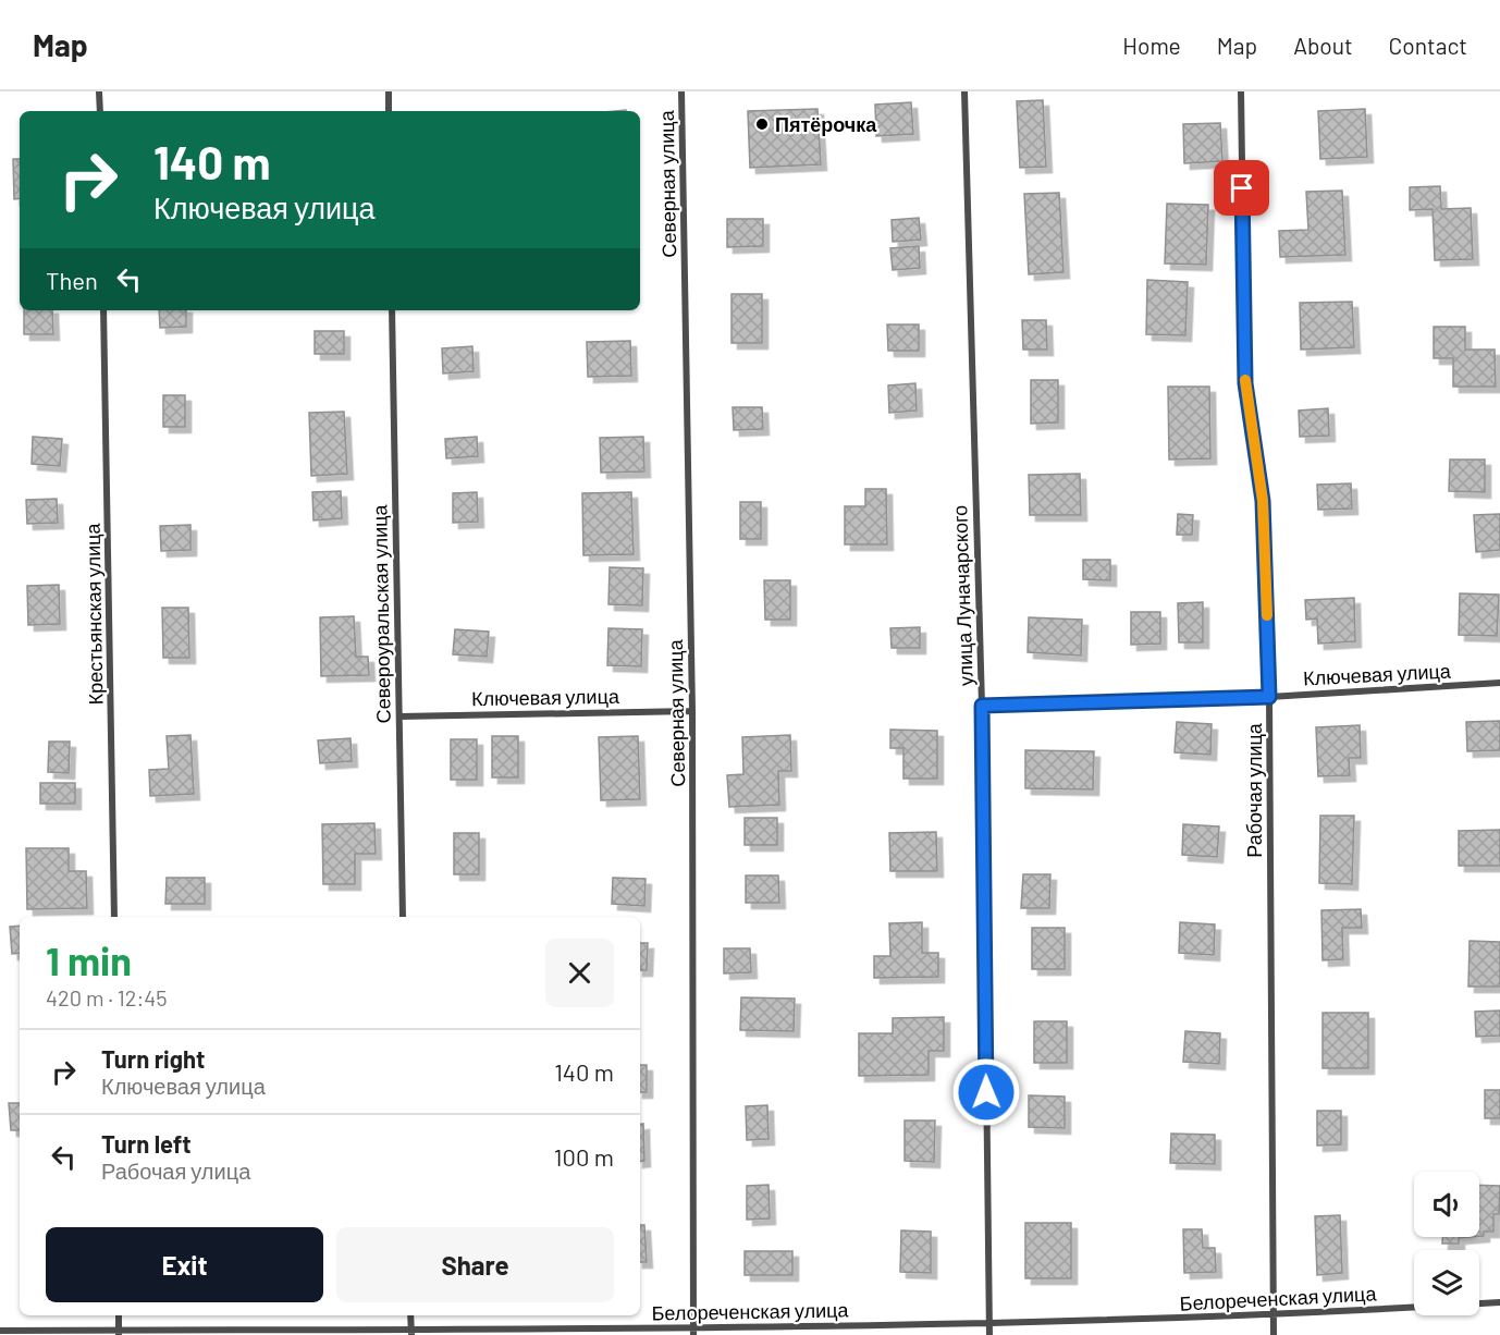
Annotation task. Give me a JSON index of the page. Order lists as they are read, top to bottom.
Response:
{
  "streets": {
    "street": [
      "Северная улица",
      "улица Луначарского",
      "Крестьянская улица",
      "Североуральская улица",
      "Ключевая улица",
      "Рабочая улица",
      "Белореченская улица"
    ]
  },
  "crossings": [
    ["Северная улица", "Ключевая улица"],
    ["Северная улица", "Белореченская улица"],
    ["улица Луначарского", "Ключевая улица"],
    ["улица Луначарского", "Белореченская улица"],
    ["Североуральская улица", "Ключевая улица"],
    ["Ключевая улица", "Рабочая улица"],
    ["Рабочая улица", "Белореченская улица"]
  ],
  "places": ["Пятёрочка"],
  "page": {
    "header": "Map",
    "nav": [
      "Home",
      "Map",
      "About",
      "Contact"
    ],
    "turn": ["140 m", "Ключевая улица"],
    "then": "Then",
    "heading": ["1 min", "420 m · 12:45"],
    "list": [
      {
        "name": "Turn right",
        "note": "Ключевая улица",
        "value": "140 m"
      },
      {
        "name": "Turn left",
        "note": "Рабочая улица",
        "value": "100 m"
      }
    ],
    "buttons": ["Exit", "Share"]
  }
}
